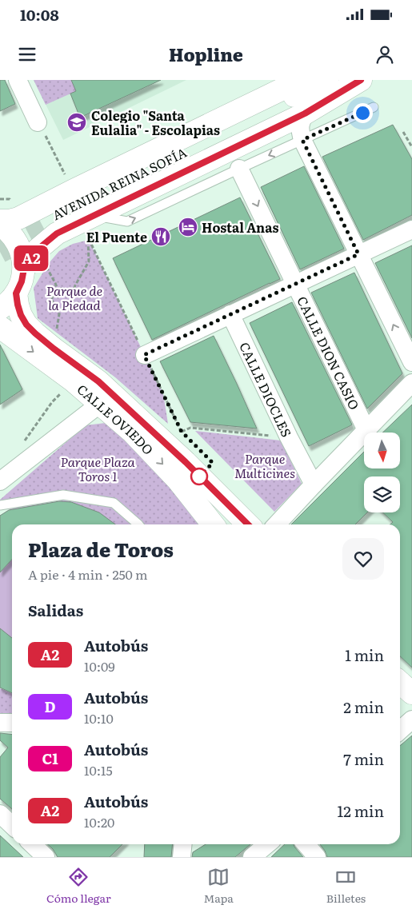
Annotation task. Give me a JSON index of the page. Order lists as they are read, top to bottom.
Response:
{
  "streets": {
    "main road": ["AVENIDA REINA SOFÍA", "CALLE OVIEDO"],
    "street": ["CALLE DION CASIO", "CALLE DIOCLES"]
  },
  "parks": ["Parque de la Piedad", "Parque Multicines", "Parque Plaza Toros 1"],
  "places": {
    "school or university": ["Colegio \"Santa Eulalia\" - Escolapias"],
    "hotel": ["Hostal Anas"],
    "restaurant": ["El Puente"]
  },
  "lines": ["bus line A2"],
  "north": "bottom",
  "page": {
    "status": "10:08",
    "header": "Hopline",
    "on_map": "A2",
    "heading": [
      ["Plaza de Toros", "A pie · 4 min · 250 m"],
      "Salidas"
    ],
    "list": [
      {
        "mark": "A2",
        "name": "Autobús",
        "note": "10:09",
        "value": "1 min"
      },
      {
        "mark": "D",
        "name": "Autobús",
        "note": "10:10",
        "value": "2 min"
      },
      {
        "mark": "C1",
        "name": "Autobús",
        "note": "10:15",
        "value": "7 min"
      },
      {
        "mark": "A2",
        "name": "Autobús",
        "note": "10:20",
        "value": "12 min"
      }
    ],
    "tabs": ["Cómo llegar", "Mapa", "Billetes"]
  }
}
